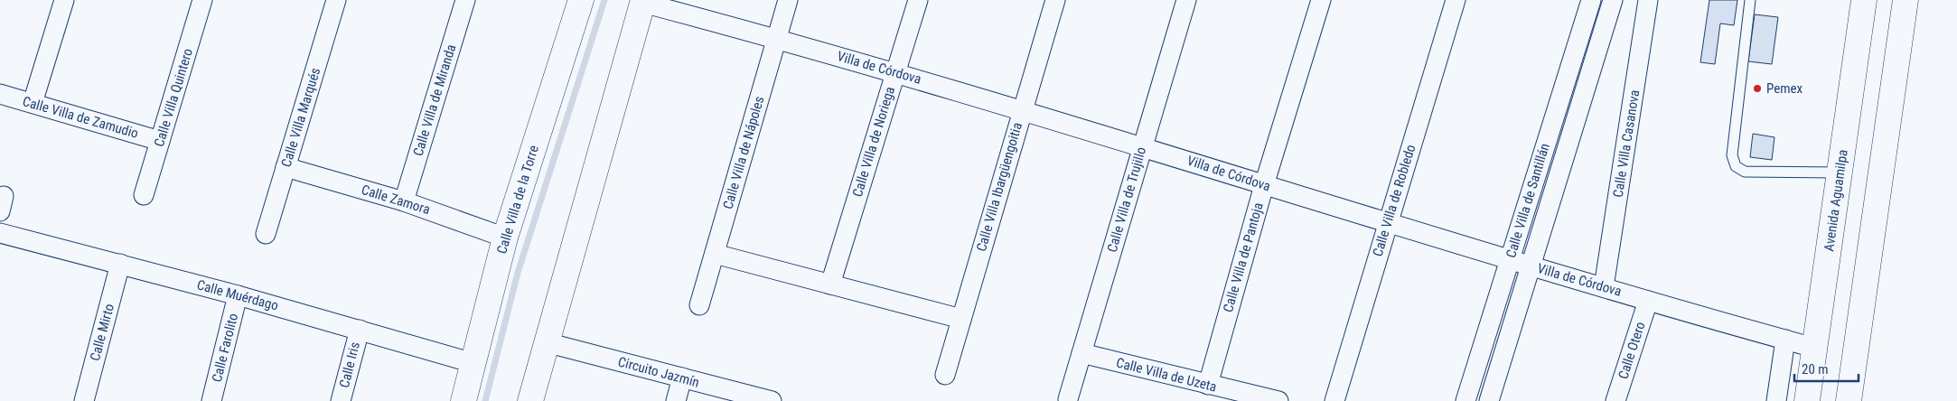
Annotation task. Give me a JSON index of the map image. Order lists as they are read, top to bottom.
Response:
{
  "streets": {
    "street": [
      "Villa de Córdova",
      "Calle Villa Quintero",
      "Calle Villa de Miranda",
      "Calle Villa de Zamudio",
      "Calle Villa Marqués",
      "Calle Villa de Noriega",
      "Calle Villa Casanova",
      "Calle Villa de Nápoles",
      "Calle Villa Ibargüengoitia",
      "Calle Zamora",
      "Calle Villa de la Torre",
      "Calle Villa de Trujillo",
      "Calle Villa de Robledo",
      "Calle Villa de Santillán",
      "Avenida Aguamilpa",
      "Calle Villa de Pantoja",
      "Calle Muérdago",
      "Calle Mirto",
      "Calle Farolito",
      "Calle Otero",
      "Calle Iris",
      "Circuito Jazmín",
      "Calle Villa de Uzeta"
    ]
  },
  "crossings": [
    ["Villa de Córdova", "Calle Villa de Noriega"],
    ["Villa de Córdova", "Calle Villa Casanova"],
    ["Villa de Córdova", "Calle Villa de Nápoles"],
    ["Villa de Córdova", "Calle Villa Ibargüengoitia"],
    ["Villa de Córdova", "Calle Villa de Trujillo"],
    ["Villa de Córdova", "Calle Villa de Robledo"],
    ["Villa de Córdova", "Calle Villa de Santillán"],
    ["Villa de Córdova", "Avenida Aguamilpa"],
    ["Villa de Córdova", "Calle Villa de Pantoja"],
    ["Villa de Córdova", "Calle Otero"],
    ["Calle Villa Quintero", "Calle Villa de Zamudio"],
    ["Calle Villa de Miranda", "Calle Zamora"],
    ["Calle Villa Marqués", "Calle Zamora"],
    ["Calle Zamora", "Calle Villa de la Torre"],
    ["Calle Villa de la Torre", "Calle Muérdago"],
    ["Calle Villa de Trujillo", "Calle Villa de Uzeta"],
    ["Calle Villa de Pantoja", "Calle Villa de Uzeta"],
    ["Calle Muérdago", "Calle Mirto"],
    ["Calle Muérdago", "Calle Farolito"],
    ["Calle Muérdago", "Calle Iris"]
  ],
  "places": ["Pemex"],
  "scale_bar": "20 m"
}
